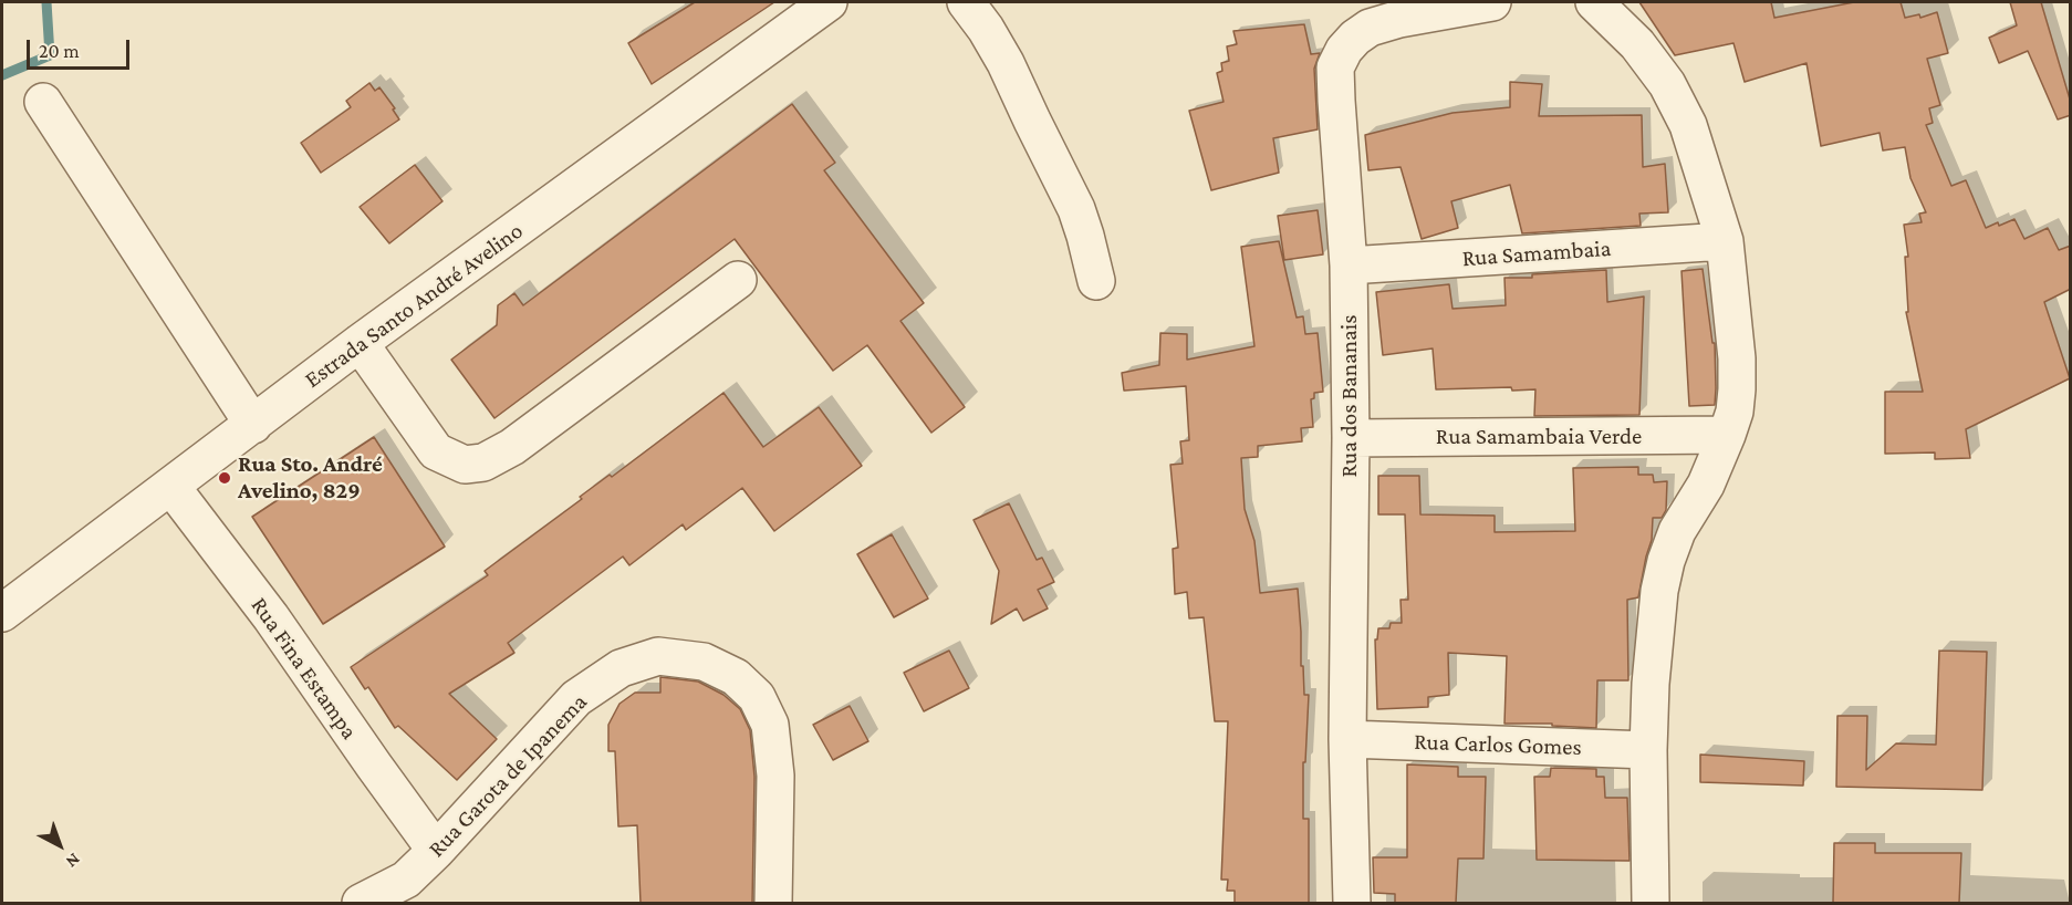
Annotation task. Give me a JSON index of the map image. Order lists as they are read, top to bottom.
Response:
{
  "streets": {
    "street": [
      "Rua Samambaia",
      "Estrada Santo André Avelino",
      "Rua dos Bananais",
      "Rua Samambaia Verde",
      "Rua Fina Estampa",
      "Rua Carlos Gomes",
      "Rua Garota de Ipanema"
    ]
  },
  "crossings": [
    ["Rua Samambaia", "Rua dos Bananais"],
    ["Estrada Santo André Avelino", "Rua Fina Estampa"],
    ["Rua dos Bananais", "Rua Samambaia Verde"],
    ["Rua dos Bananais", "Rua Carlos Gomes"],
    ["Rua Fina Estampa", "Rua Garota de Ipanema"]
  ],
  "places": ["Rua Sto. André Avelino, 829"],
  "scale_bar": "20 m",
  "north": "bottom right"
}
